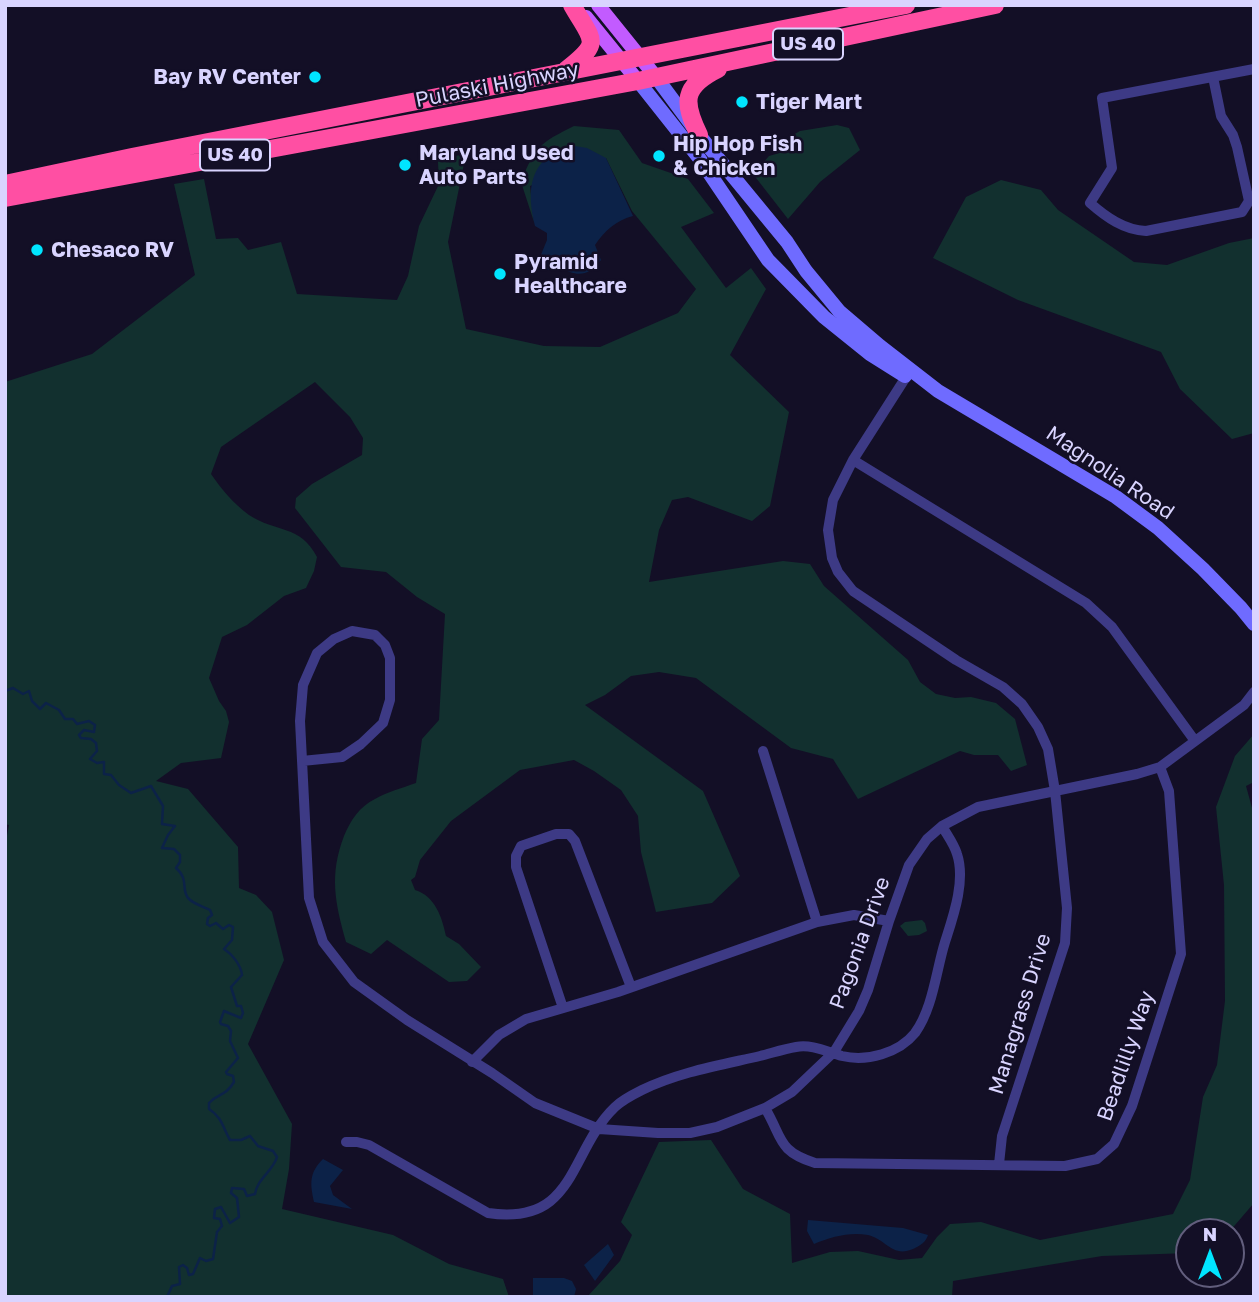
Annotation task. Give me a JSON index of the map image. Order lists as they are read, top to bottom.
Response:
{
  "streets": {
    "highway": ["US 40", "Pulaski Highway"],
    "main road": ["Magnolia Road"],
    "street": ["Pagonia Drive", "Managrass Drive", "Beadlilly Way"]
  },
  "crossings": [
    ["Pulaski Highway", "Magnolia Road"],
    ["Magnolia Road", "Managrass Drive"],
    ["Pagonia Drive", "Managrass Drive"],
    ["Pagonia Drive", "Beadlilly Way"],
    ["Managrass Drive", "Beadlilly Way"]
  ],
  "places": [
    "Bay RV Center",
    "Tiger Mart",
    "Hip Hop Fish & Chicken",
    "Maryland Used Auto Parts",
    "Chesaco RV",
    "Pyramid Healthcare"
  ],
  "north": "top"
}
